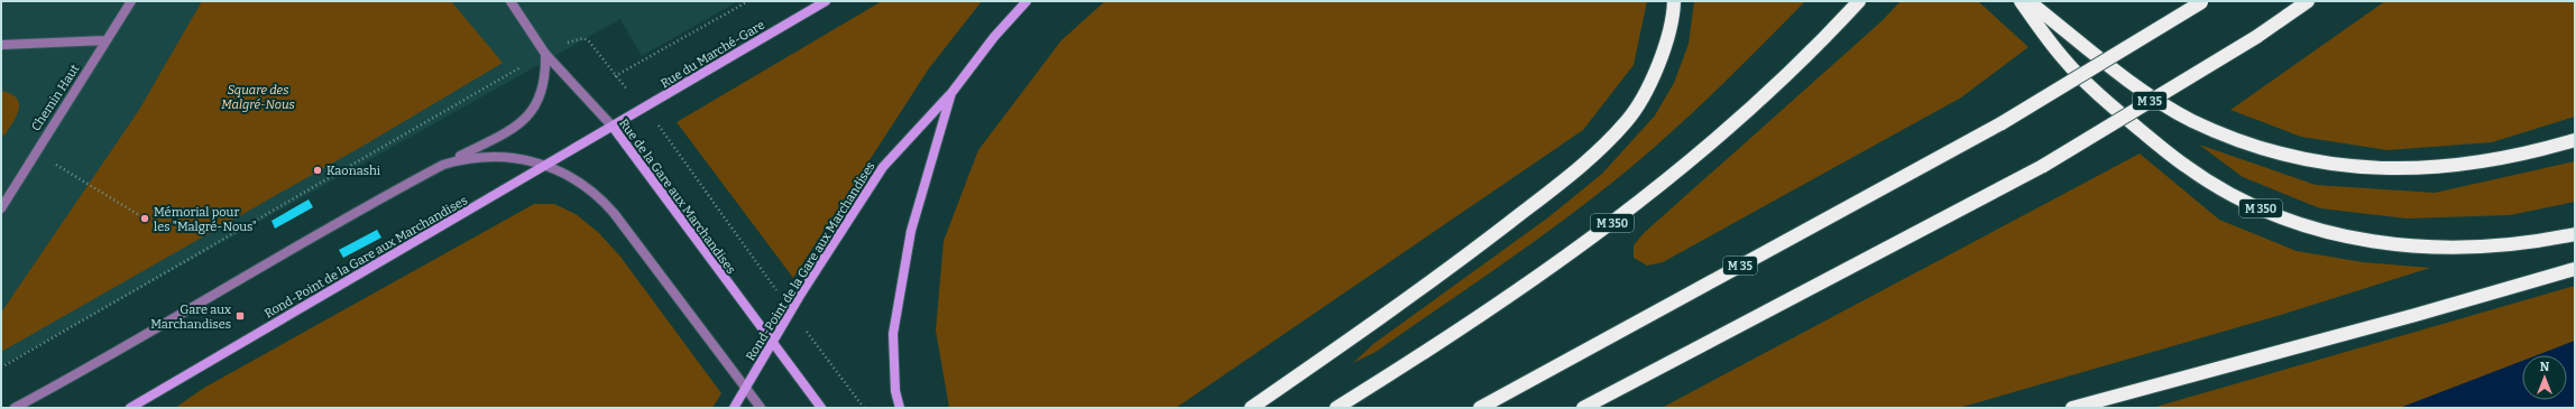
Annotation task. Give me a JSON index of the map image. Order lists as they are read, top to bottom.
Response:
{
  "streets": {
    "highway": ["M 35", "M 350"],
    "main road": ["Rue du Marché-Gare", "Rue de la Gare aux Marchandises", "Rond-Point de la Gare aux Marchandises"],
    "street": ["Chemin Haut"]
  },
  "crossings": [
    ["Rue du Marché-Gare", "Rue de la Gare aux Marchandises"],
    ["Rue du Marché-Gare", "Rond-Point de la Gare aux Marchandises"],
    ["Rue de la Gare aux Marchandises", "Rond-Point de la Gare aux Marchandises"]
  ],
  "parks": ["Square des Malgré-Nous"],
  "places": {
    "other": ["Kaonashi", "Mémorial pour les \"Malgré-Nous\""],
    "transit": ["Gare aux Marchandises"]
  },
  "north": "top"
}
